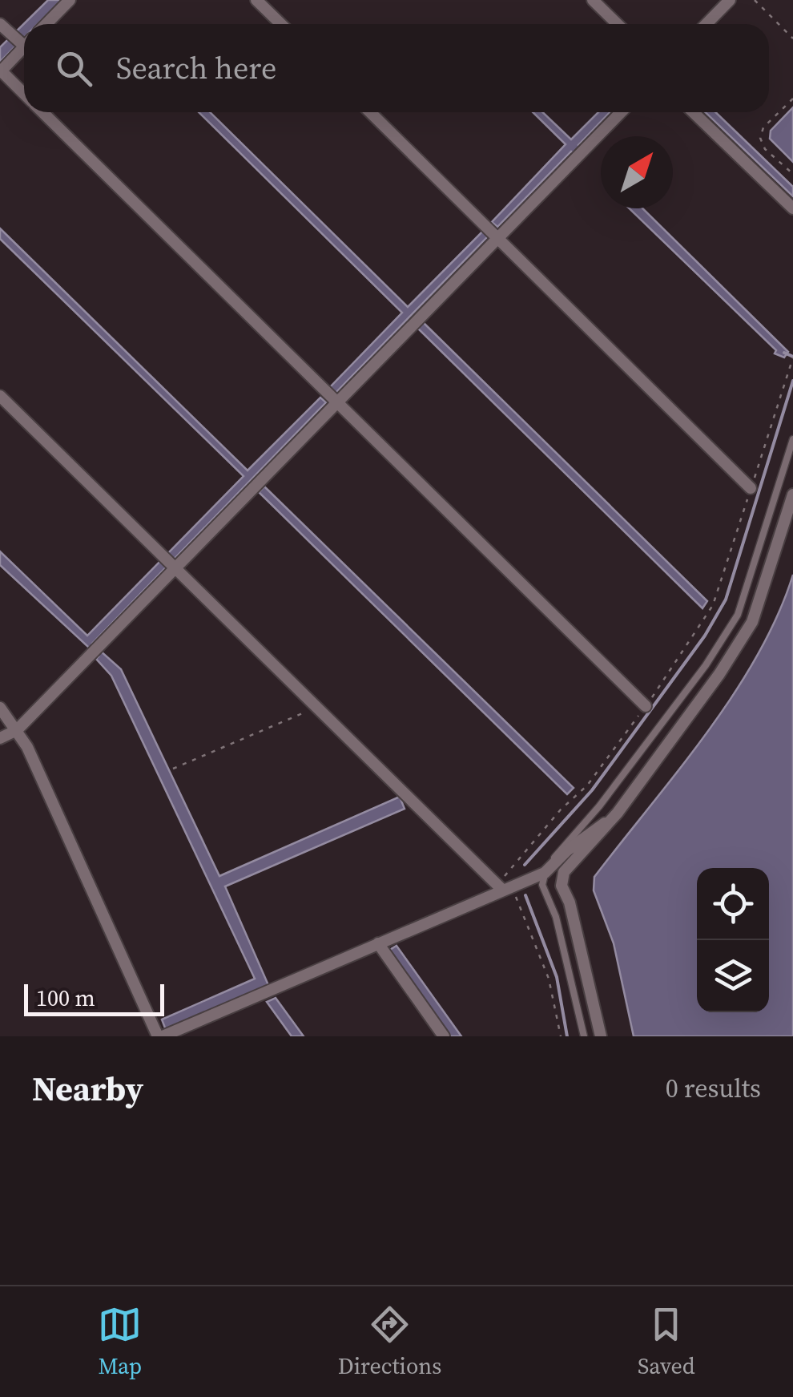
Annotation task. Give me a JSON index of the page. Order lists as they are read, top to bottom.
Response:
{
  "scale_bar": "100 m",
  "north": "top right",
  "page": {
    "search": "Search here",
    "scale": "100 m",
    "heading": ["Nearby", "0 results"],
    "nav": ["Map", "Directions", "Saved"]
  }
}
